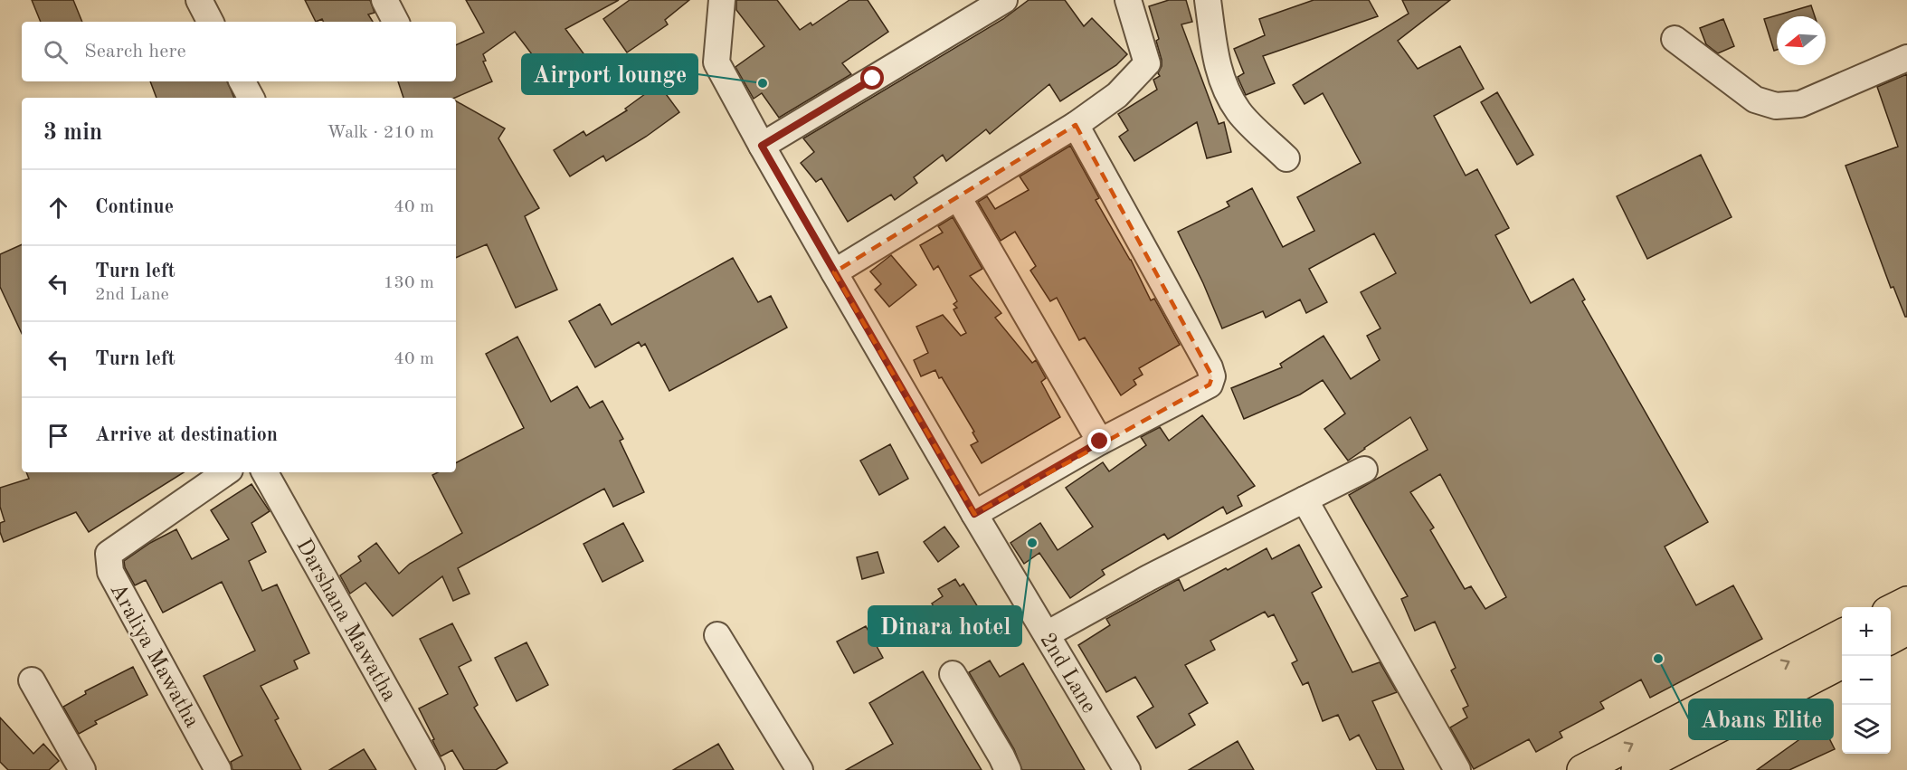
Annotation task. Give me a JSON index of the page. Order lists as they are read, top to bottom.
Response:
{
  "streets": {
    "street": ["Darshana Mawatha", "Araliya Mawatha", "2nd Lane"]
  },
  "places": ["Airport lounge", "Dinara hotel", "Abans Elite"],
  "north": "left",
  "page": {
    "search": "Search here",
    "heading": ["3 min", "Walk · 210 m"],
    "list": [
      ["Continue", "40 m"],
      ["Turn left", "2nd Lane", "130 m"],
      ["Turn left", "40 m"],
      "Arrive at destination"
    ],
    "map_buttons": ["+", "−"]
  }
}
